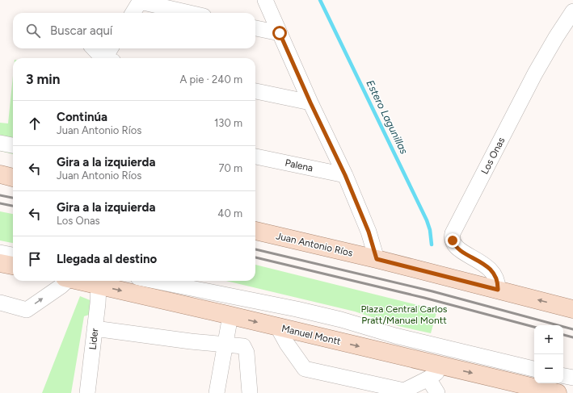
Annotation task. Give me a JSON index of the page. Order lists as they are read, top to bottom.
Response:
{
  "streets": {
    "main road": ["Juan Antonio Ríos", "Manuel Montt"],
    "street": ["Los Onas", "Palena", "Lider"]
  },
  "crossings": [
    ["Los Onas", "Juan Antonio Ríos"],
    ["Manuel Montt", "Lider"]
  ],
  "one_way": ["Manuel Montt"],
  "water": ["Estero Lagunillas"],
  "parks": ["Plaza Central Carlos Pratt/Manuel Montt"],
  "page": {
    "search": "Buscar aquí",
    "heading": ["3 min", "A pie · 240 m"],
    "list": [
      ["Continúa", "Juan Antonio Ríos", "130 m"],
      ["Gira a la izquierda", "Juan Antonio Ríos", "70 m"],
      ["Gira a la izquierda", "Los Onas", "40 m"],
      "Llegada al destino"
    ],
    "map_buttons": ["+", "−"]
  }
}
